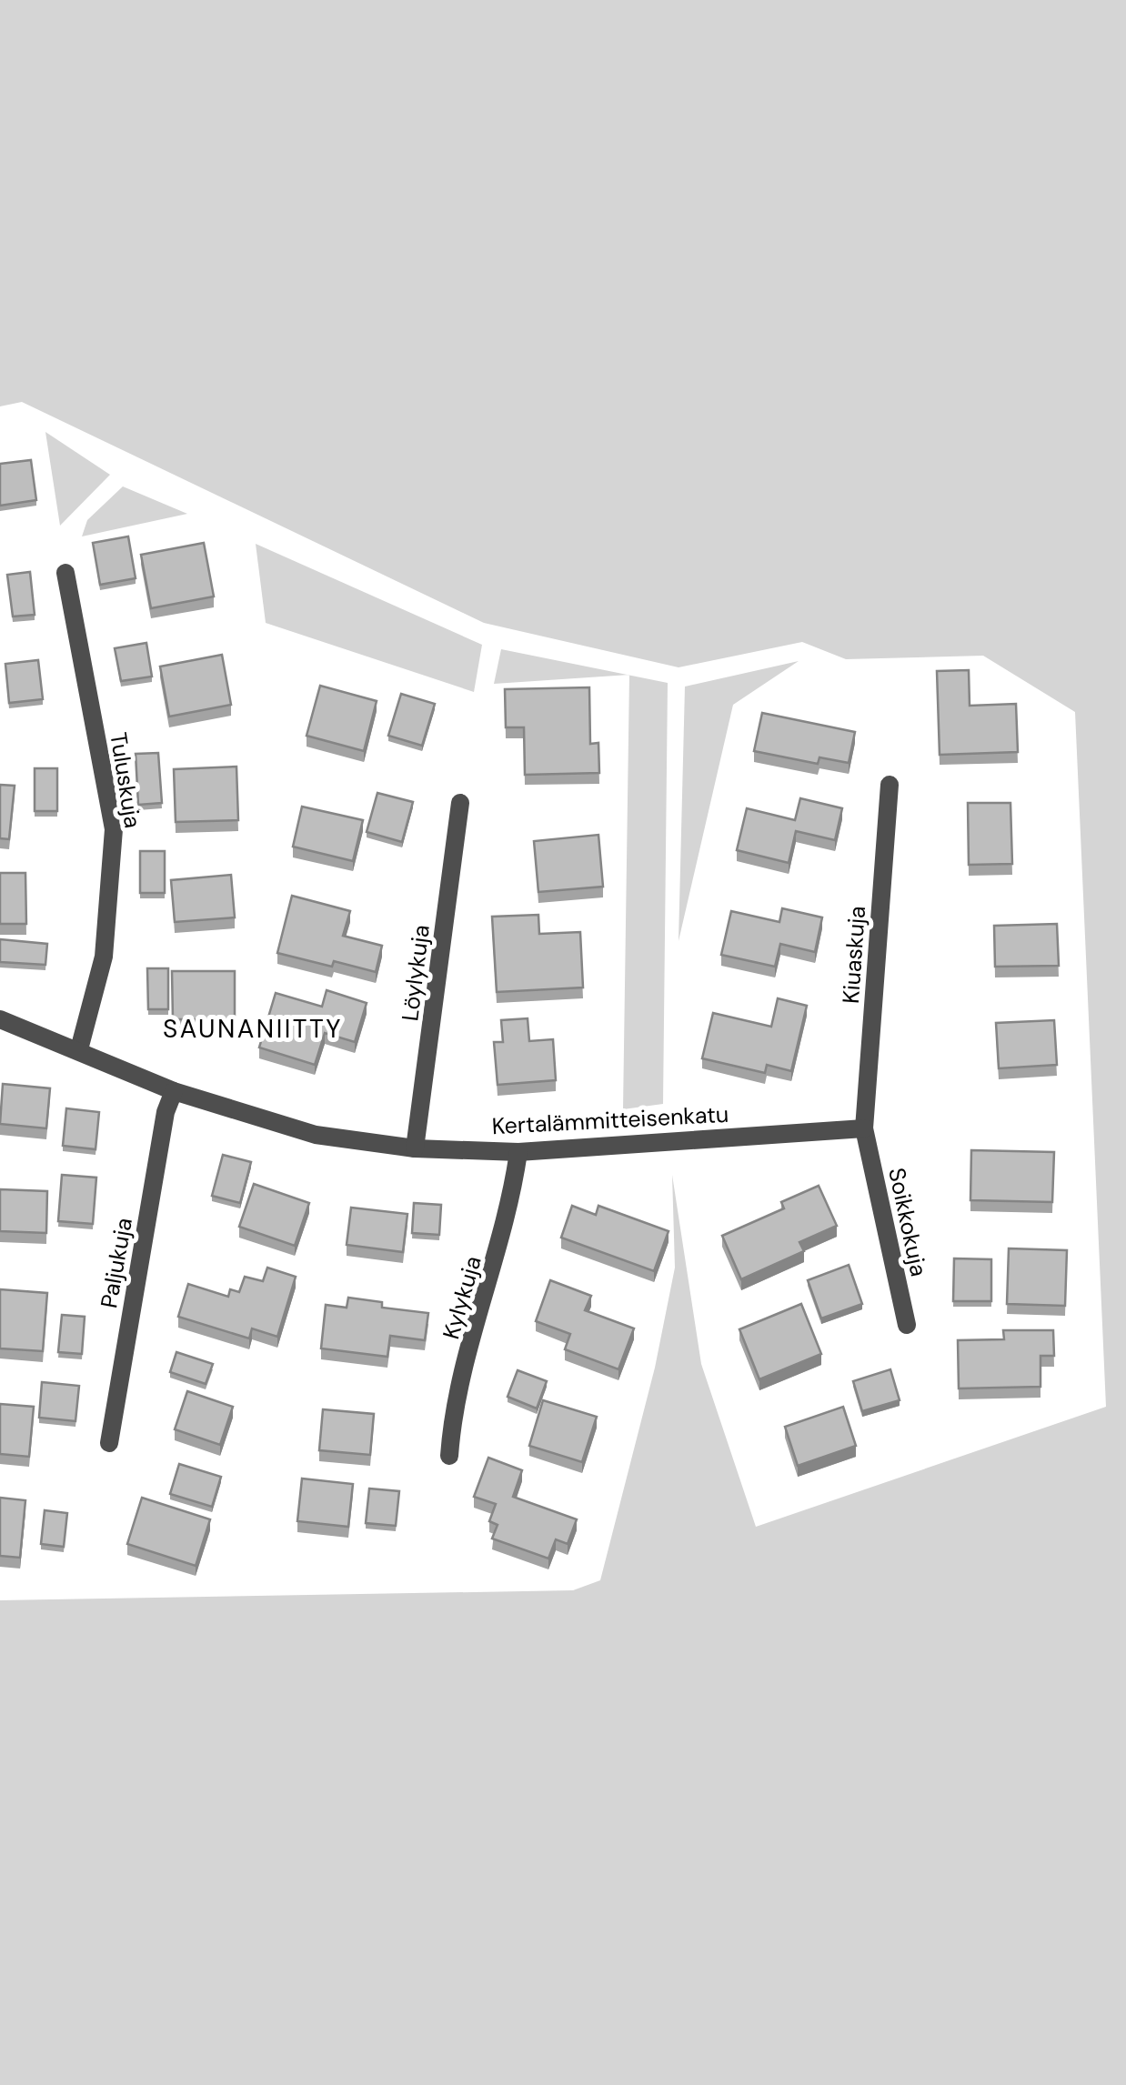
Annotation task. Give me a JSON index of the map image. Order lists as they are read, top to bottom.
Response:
{
  "streets": {
    "street": [
      "Tuluskuja",
      "Kiuaskuja",
      "Löylykuja",
      "Kertalämmitteisenkatu",
      "Soikkokuja",
      "Paljukuja",
      "Kylykuja"
    ]
  },
  "crossings": [
    ["Tuluskuja", "Kertalämmitteisenkatu"],
    ["Kiuaskuja", "Kertalämmitteisenkatu"],
    ["Kiuaskuja", "Soikkokuja"],
    ["Löylykuja", "Kertalämmitteisenkatu"],
    ["Kertalämmitteisenkatu", "Soikkokuja"],
    ["Kertalämmitteisenkatu", "Paljukuja"],
    ["Kertalämmitteisenkatu", "Kylykuja"]
  ],
  "districts": ["SAUNANIITTY"]
}
